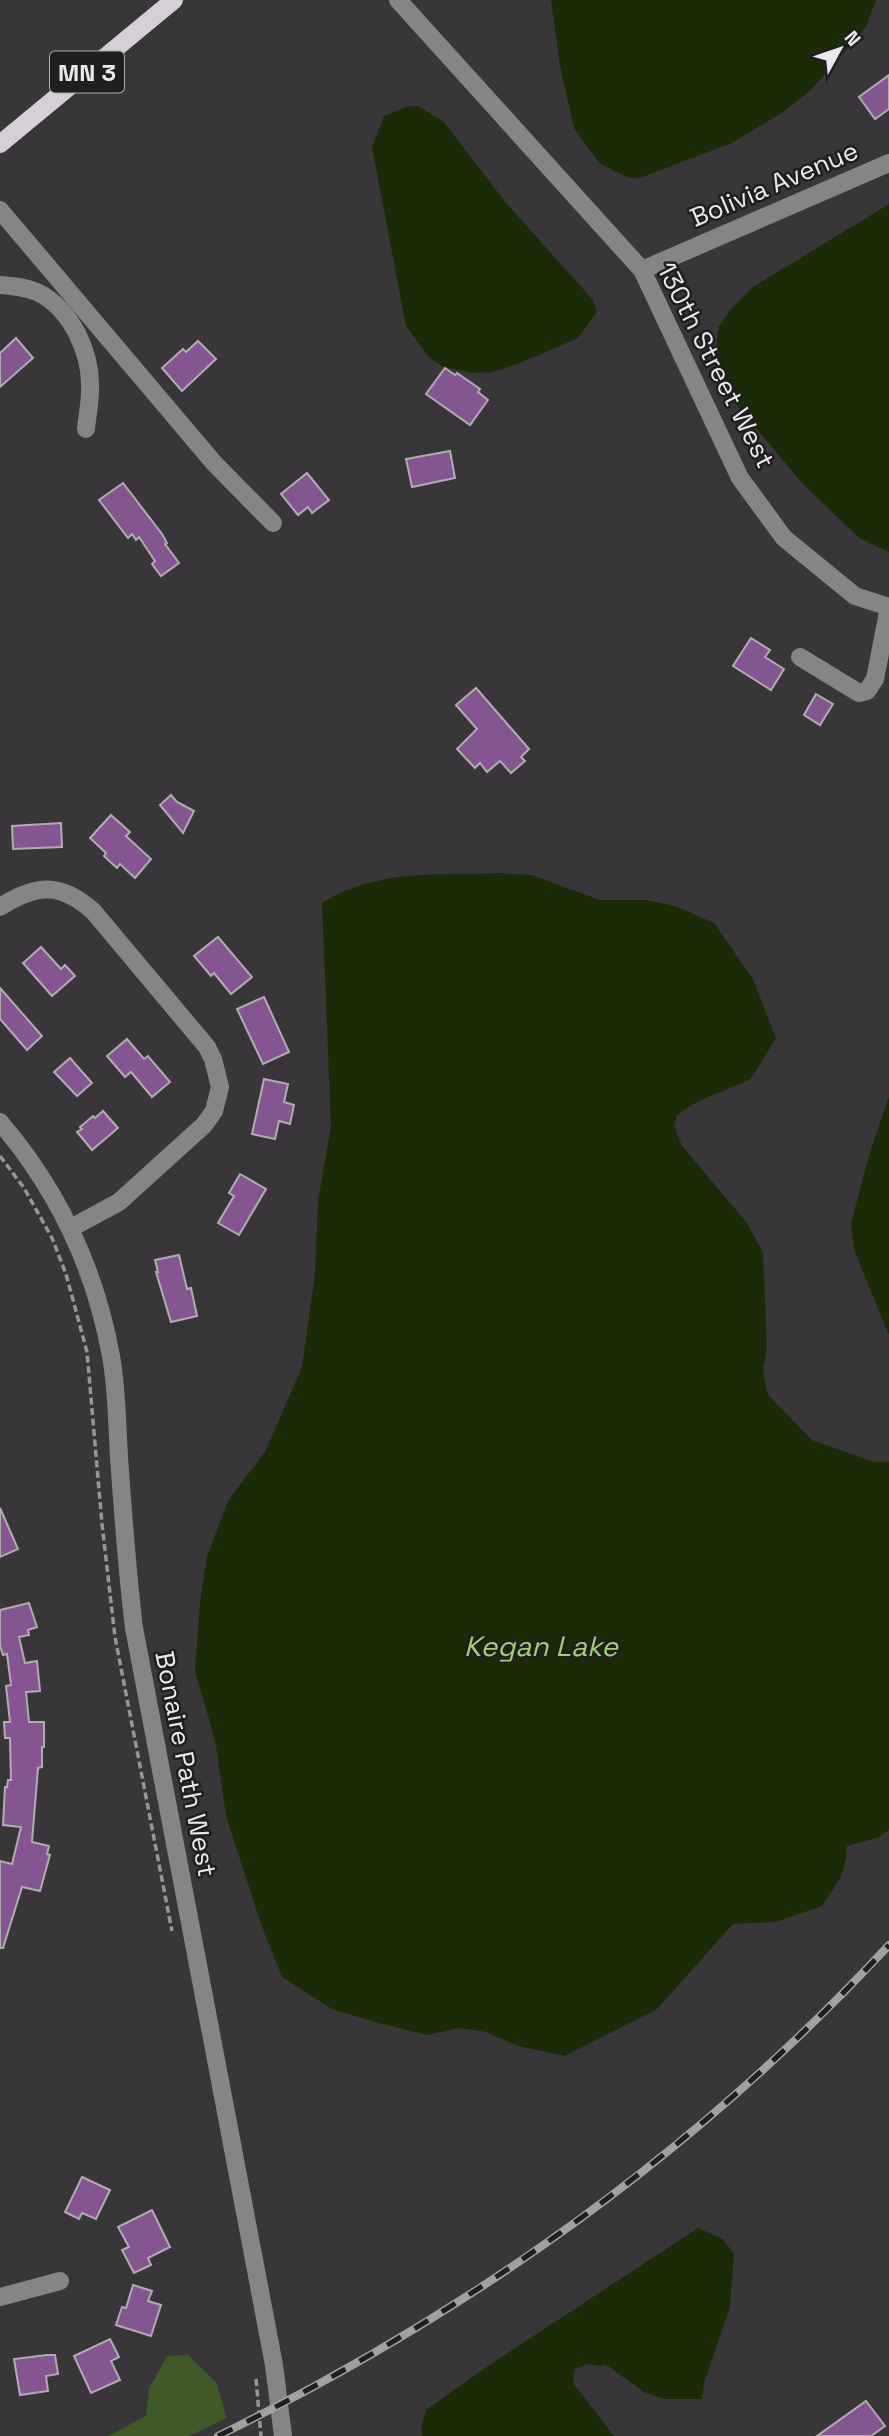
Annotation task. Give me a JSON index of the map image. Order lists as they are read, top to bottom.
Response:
{
  "streets": {
    "main road": ["MN 3"],
    "street": ["Bolivia Avenue", "130th Street West", "Bonaire Path West"]
  },
  "crossings": [
    ["Bolivia Avenue", "130th Street West"]
  ],
  "water": ["Kegan Lake"],
  "north": "top right"
}
